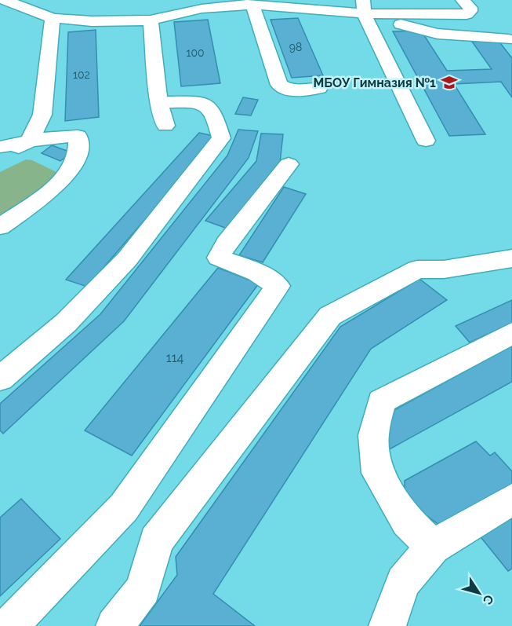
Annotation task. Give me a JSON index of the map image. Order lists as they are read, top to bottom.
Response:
{
  "places": {
    "school or university": ["МБОУ Гимназия №1"]
  },
  "house_numbers": [
    "98",
    "100",
    "102",
    "114"
  ],
  "north": "bottom right"
}
